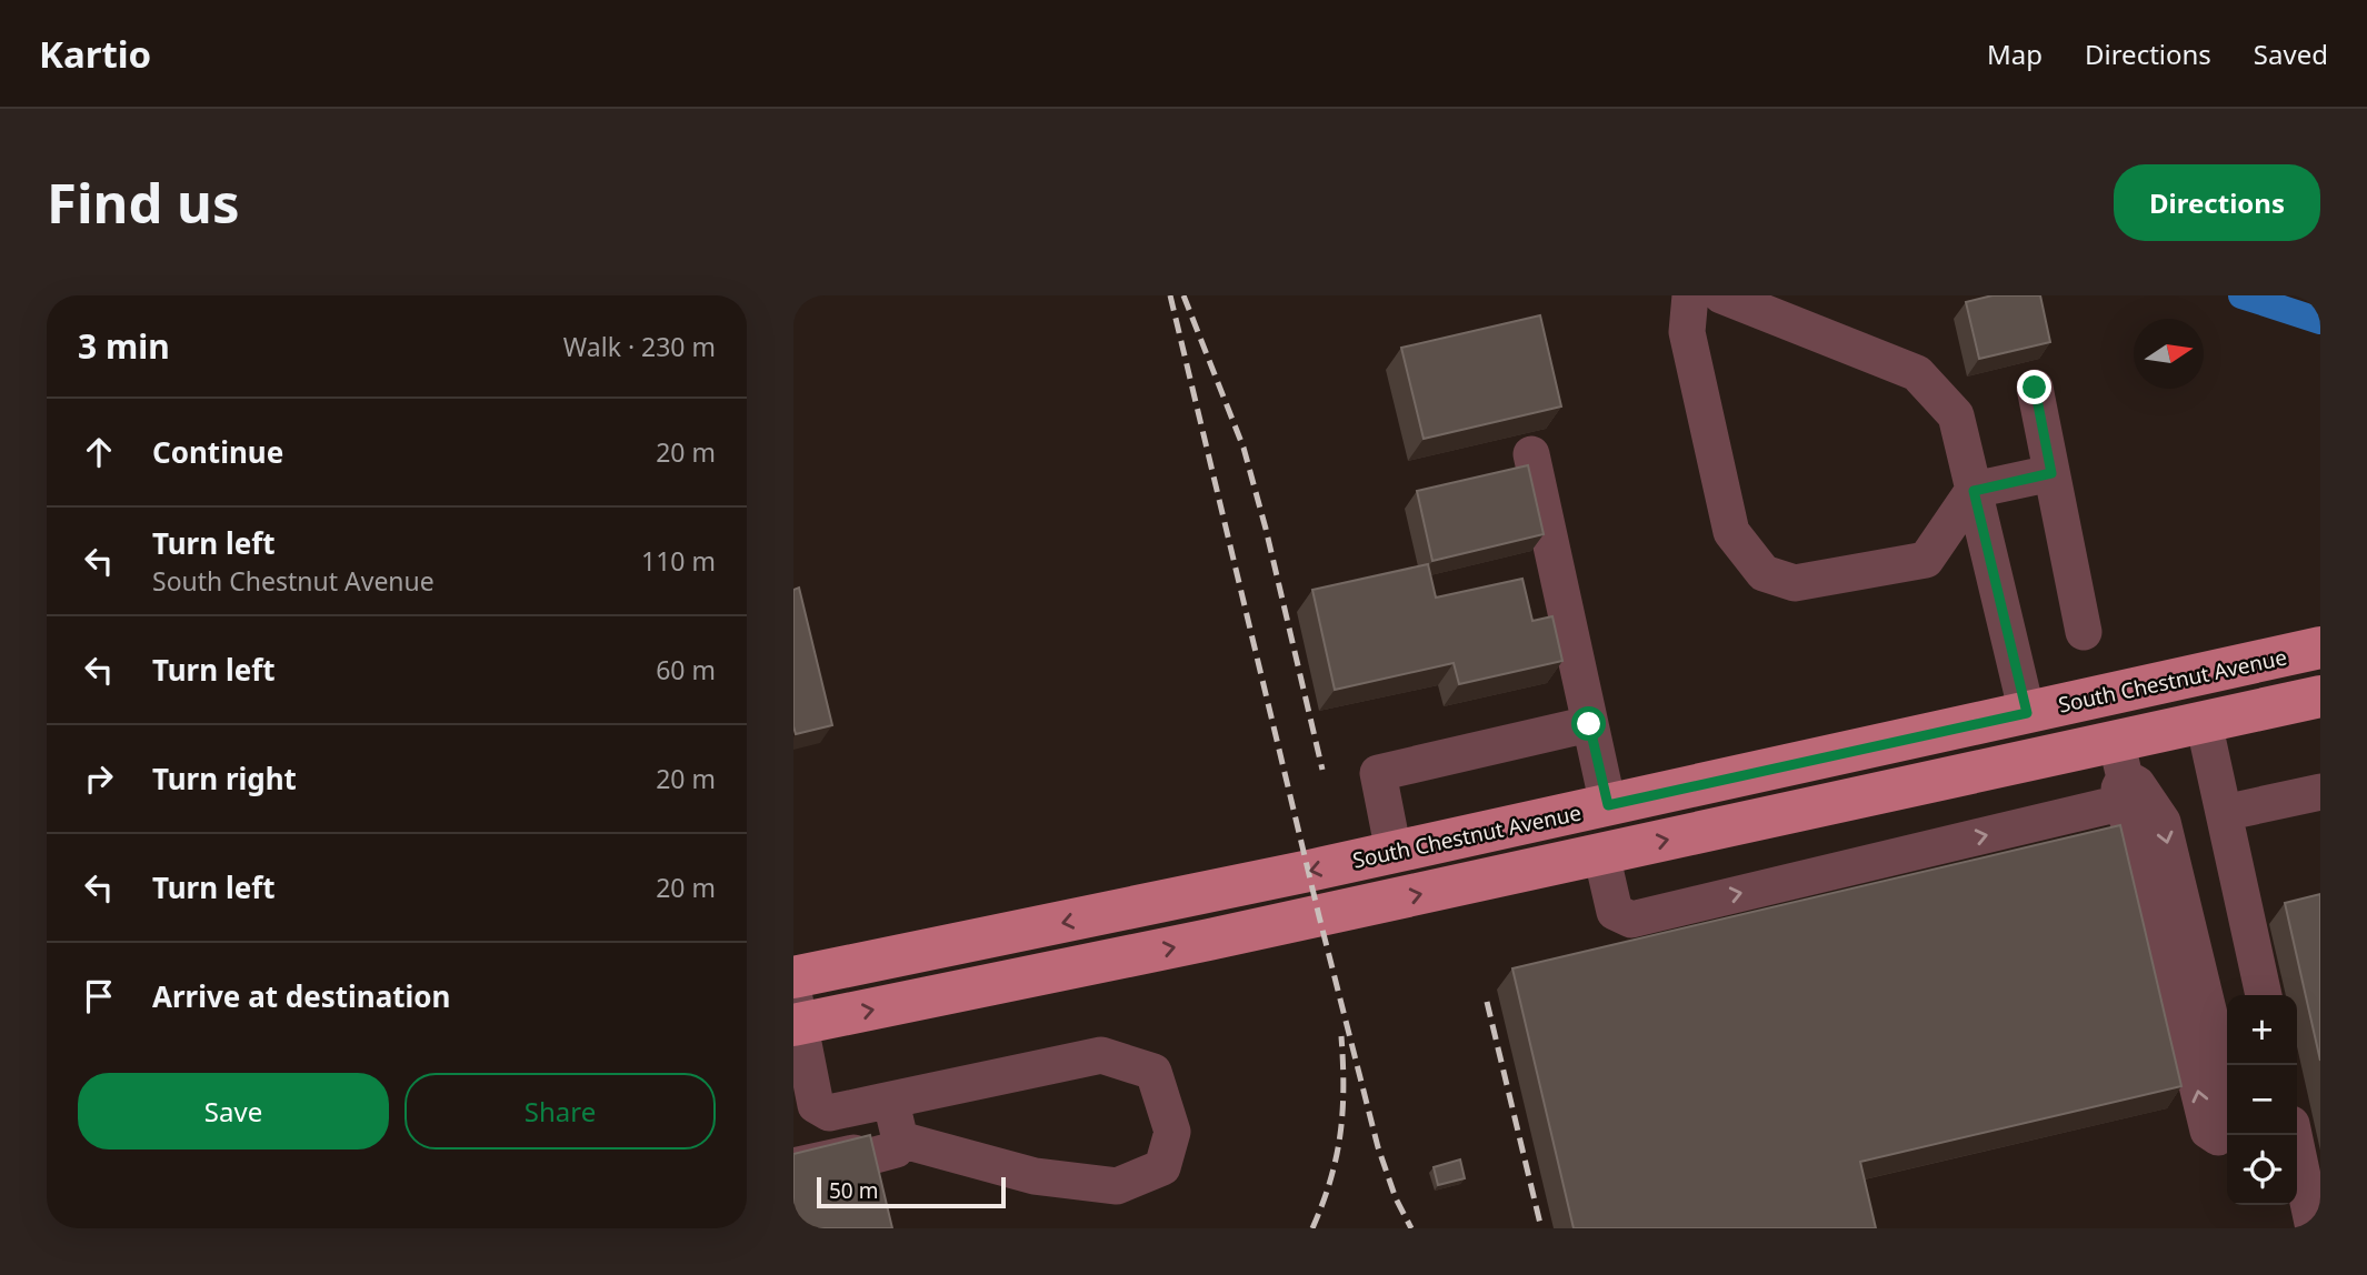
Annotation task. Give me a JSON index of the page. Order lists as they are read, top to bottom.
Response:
{
  "streets": {
    "main road": ["South Chestnut Avenue"]
  },
  "scale_bar": "50 m",
  "north": "right",
  "page": {
    "header": "Kartio",
    "nav": ["Map", "Directions", "Saved"],
    "buttons": [
      "Directions",
      ["Save", "Share"]
    ],
    "title": "Find us",
    "heading": ["3 min", "Walk · 230 m"],
    "list": [
      ["Continue", "20 m"],
      ["Turn left", "South Chestnut Avenue", "110 m"],
      ["Turn left", "60 m"],
      ["Turn right", "20 m"],
      ["Turn left", "20 m"],
      "Arrive at destination"
    ],
    "map_buttons": ["+", "−"],
    "scale": "50 m"
  }
}
